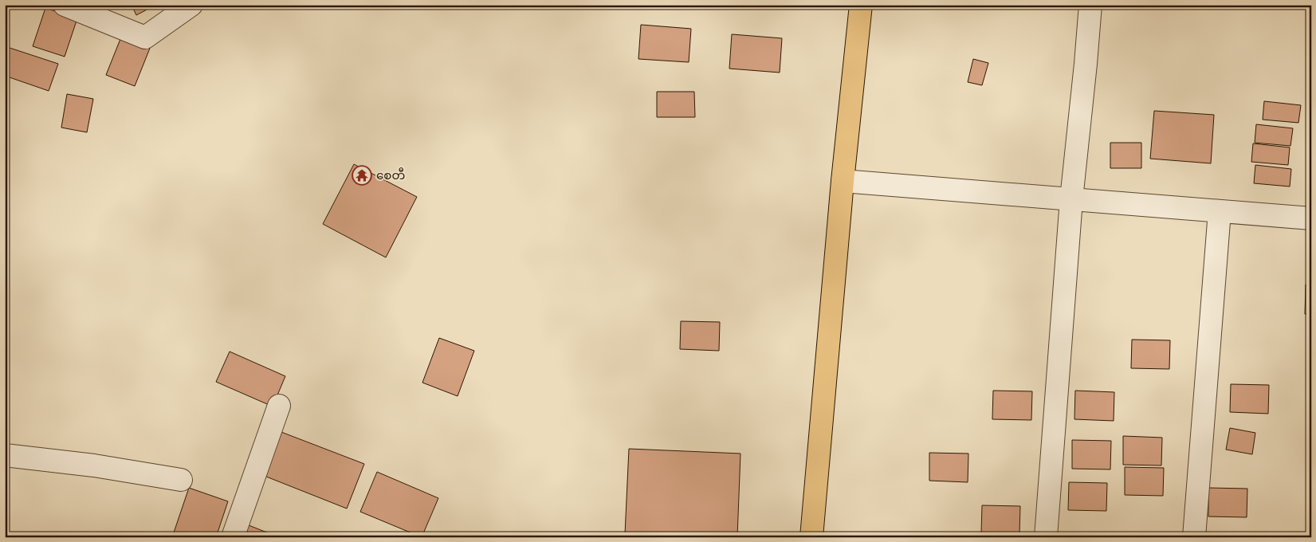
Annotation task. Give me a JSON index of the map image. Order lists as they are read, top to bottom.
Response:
{
  "places": {
    "temple": ["စေတီ"]
  }
}
